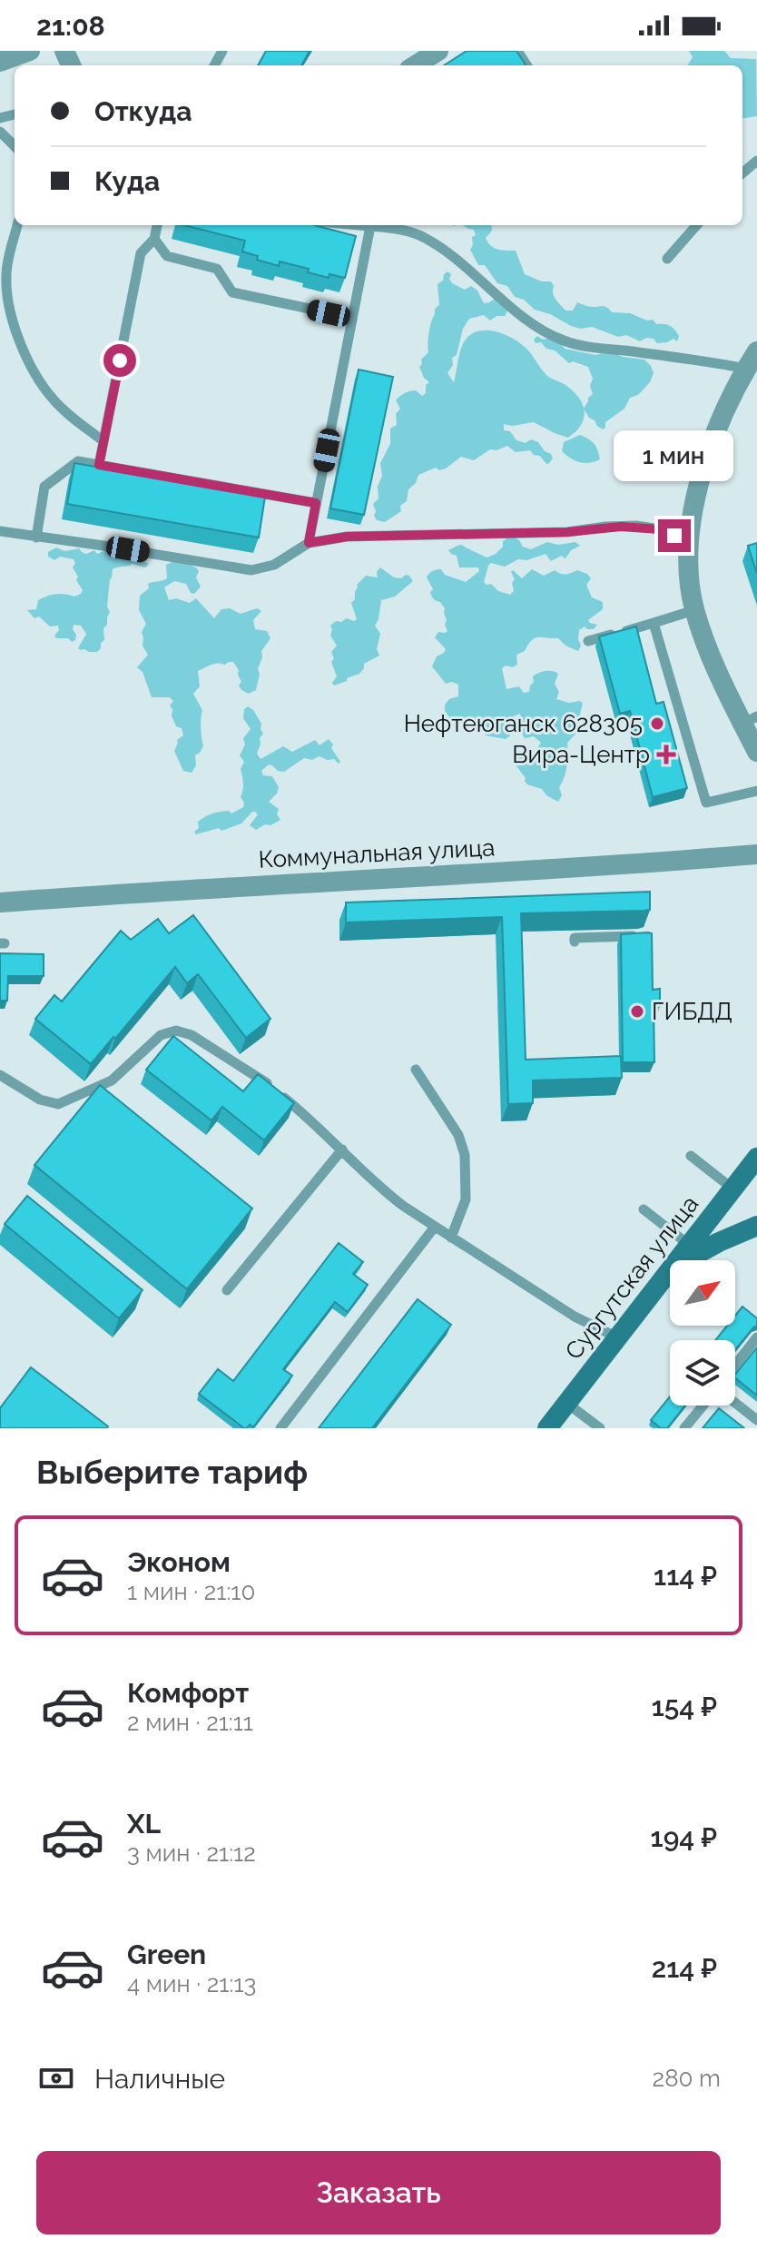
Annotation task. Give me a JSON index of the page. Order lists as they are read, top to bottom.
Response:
{
  "streets": {
    "main road": ["Сургутская улица"],
    "street": ["Коммунальная улица"]
  },
  "places": {
    "other": ["Нефтеюганск 628305", "ГИБДД"],
    "health": ["Вира-Центр"]
  },
  "north": "top right",
  "page": {
    "status": "21:08",
    "banner": ["Откуда", "Куда"],
    "bubble": "1 мин",
    "heading": "Выберите тариф",
    "list": [
      {
        "name": "Эконом",
        "note": "1 мин · 21:10",
        "value": "114 ₽"
      },
      {
        "name": "Комфорт",
        "note": "2 мин · 21:11",
        "value": "154 ₽"
      },
      {
        "name": "XL",
        "note": "3 мин · 21:12",
        "value": "194 ₽"
      },
      {
        "name": "Green",
        "note": "4 мин · 21:13",
        "value": "214 ₽"
      }
    ],
    "pay": ["Наличные", "280 m"],
    "buttons": "Заказать"
  }
}
